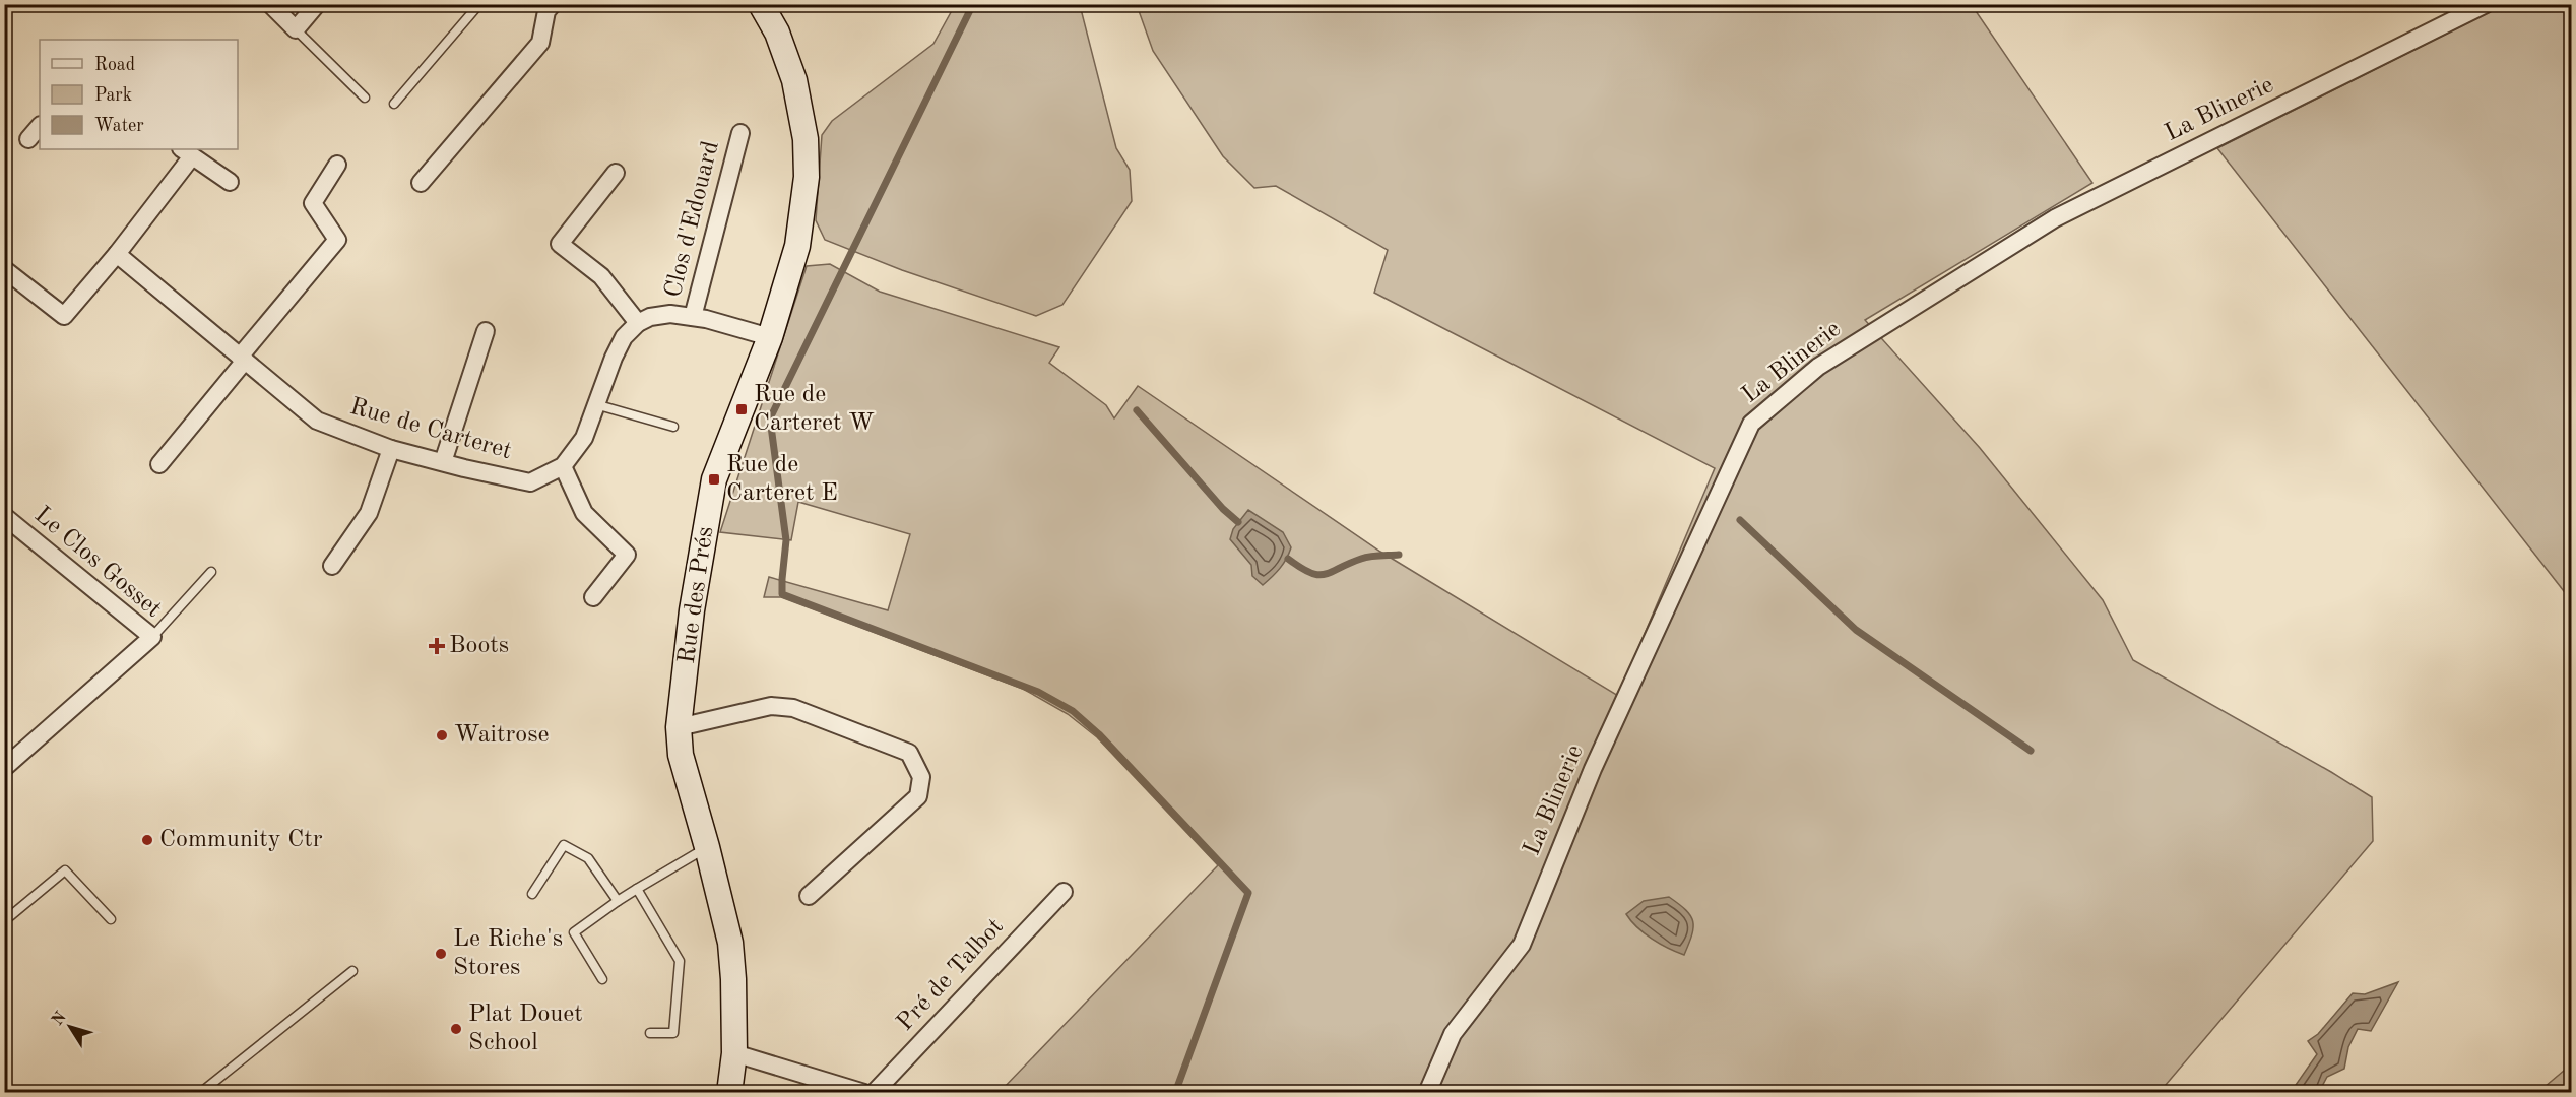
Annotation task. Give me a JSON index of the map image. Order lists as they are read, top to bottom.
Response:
{
  "streets": {
    "main road": ["Rue des Prés"],
    "street": [
      "La Blinerie",
      "Clos d'Edouard",
      "Rue de Carteret",
      "Le Clos Gosset",
      "Pré de Talbot"
    ]
  },
  "places": {
    "transit": ["Rue de Carteret W", "Rue de Carteret E"],
    "health": ["Boots"],
    "other": [
      "Waitrose",
      "Community Ctr",
      "Le Riche's Stores",
      "Plat Douet School"
    ]
  },
  "legend": ["Road", "Park", "Water"],
  "north": "top left"
}
